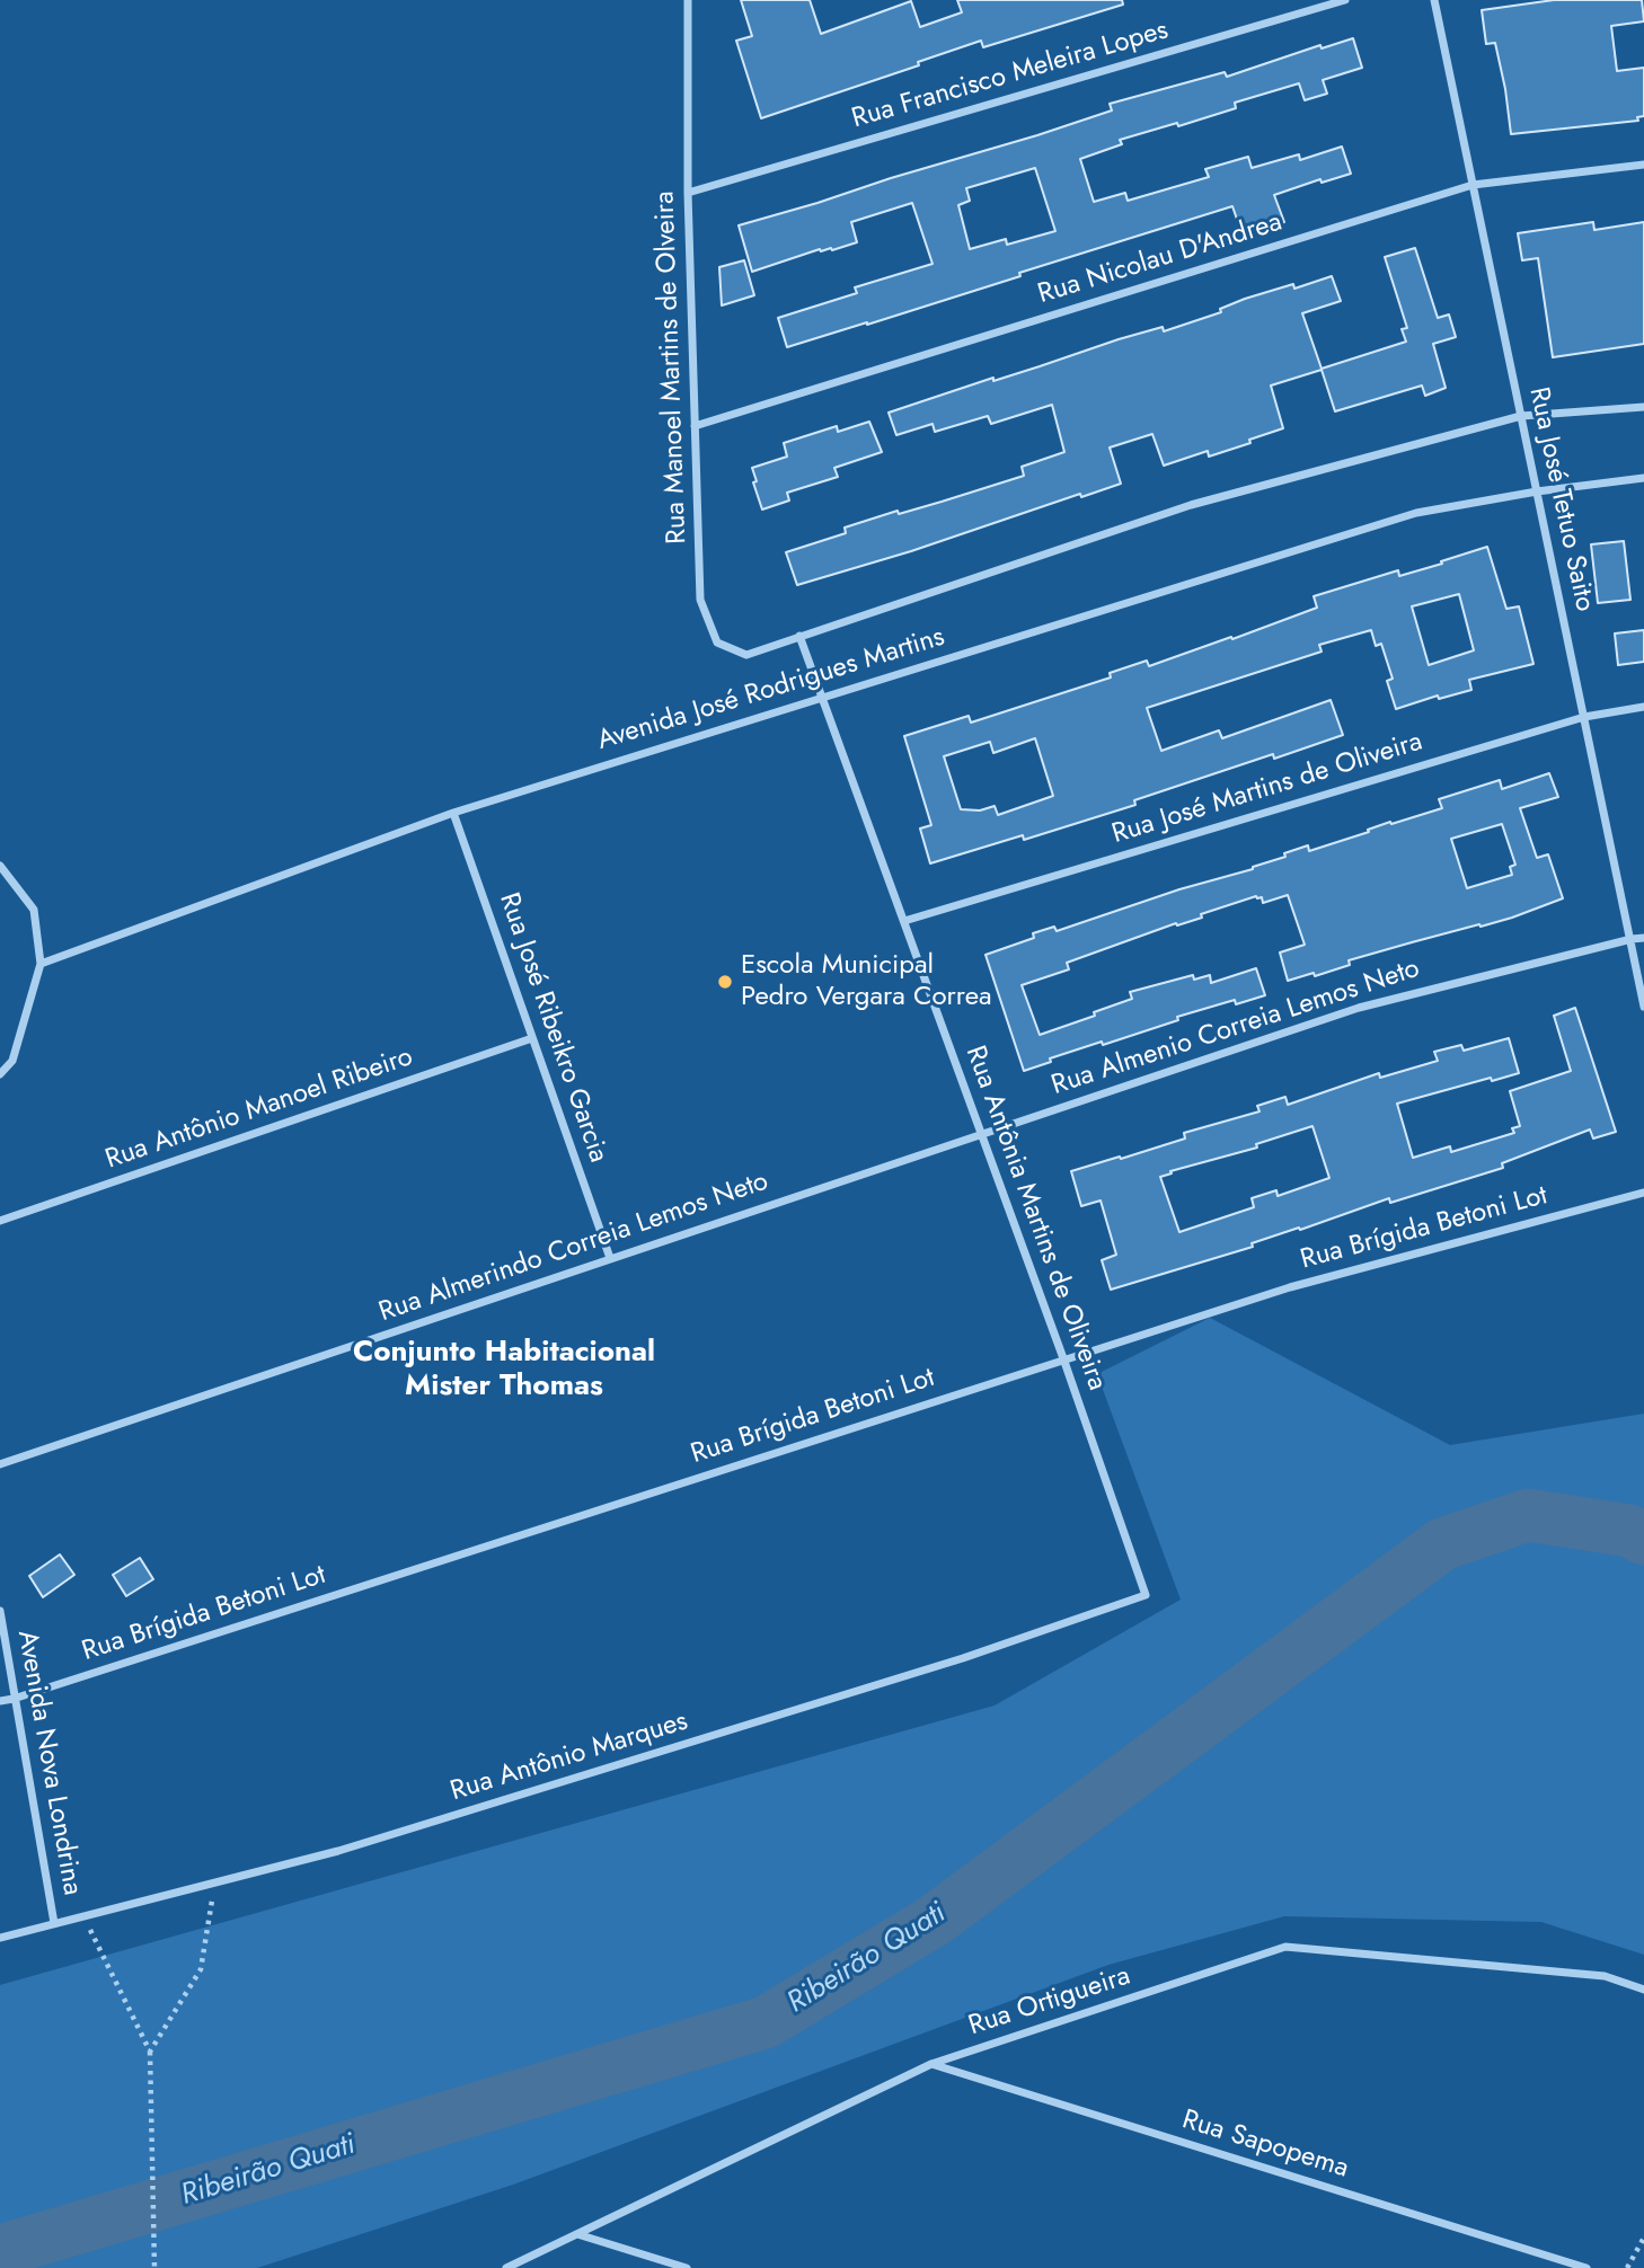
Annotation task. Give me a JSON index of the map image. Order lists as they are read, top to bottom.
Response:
{
  "streets": {
    "street": [
      "Rua Francisco Meleira Lopes",
      "Rua Nicolau D'Andrea",
      "Rua Manoel Martins de Olveira",
      "Rua José Tetuo Saito",
      "Avenida José Rodrigues Martins",
      "Rua José Martins de Oliveira",
      "Rua José Ribeikro Garcia",
      "Rua Almenio Correia Lemos Neto",
      "Rua Antônio Manoel Ribeiro",
      "Rua Antônia Martins de Oliveira",
      "Rua Brígida Betoni Lot",
      "Rua Almerindo Correia Lemos Neto",
      "Rua Antônio Marques",
      "Avenida Nova Londrina",
      "Rua Ortigueira",
      "Rua Sapopema"
    ]
  },
  "crossings": [
    ["Rua Francisco Meleira Lopes", "Rua Manoel Martins de Olveira"],
    ["Rua Nicolau D'Andrea", "Rua Manoel Martins de Olveira"],
    ["Rua Nicolau D'Andrea", "Rua José Tetuo Saito"],
    ["Rua Manoel Martins de Olveira", "Avenida José Rodrigues Martins"],
    ["Rua Manoel Martins de Olveira", "Rua Antônia Martins de Oliveira"],
    ["Rua José Tetuo Saito", "Avenida José Rodrigues Martins"],
    ["Rua José Tetuo Saito", "Rua José Martins de Oliveira"],
    ["Rua José Tetuo Saito", "Rua Almenio Correia Lemos Neto"],
    ["Avenida José Rodrigues Martins", "Rua José Ribeikro Garcia"],
    ["Avenida José Rodrigues Martins", "Rua Antônia Martins de Oliveira"],
    ["Rua José Martins de Oliveira", "Rua Antônia Martins de Oliveira"],
    ["Rua José Ribeikro Garcia", "Rua Antônio Manoel Ribeiro"],
    ["Rua José Ribeikro Garcia", "Rua Almerindo Correia Lemos Neto"],
    ["Rua Almenio Correia Lemos Neto", "Rua Antônia Martins de Oliveira"],
    ["Rua Almenio Correia Lemos Neto", "Rua Almerindo Correia Lemos Neto"],
    ["Rua Antônia Martins de Oliveira", "Rua Brígida Betoni Lot"],
    ["Rua Antônia Martins de Oliveira", "Rua Almerindo Correia Lemos Neto"],
    ["Rua Antônia Martins de Oliveira", "Rua Antônio Marques"],
    ["Rua Brígida Betoni Lot", "Avenida Nova Londrina"],
    ["Rua Antônio Marques", "Avenida Nova Londrina"],
    ["Rua Ortigueira", "Rua Sapopema"]
  ],
  "districts": ["Conjunto Habitacional Mister Thomas"],
  "water": ["Ribeirão Quati"],
  "places": ["Escola Municipal Pedro Vergara Correa"]
}
